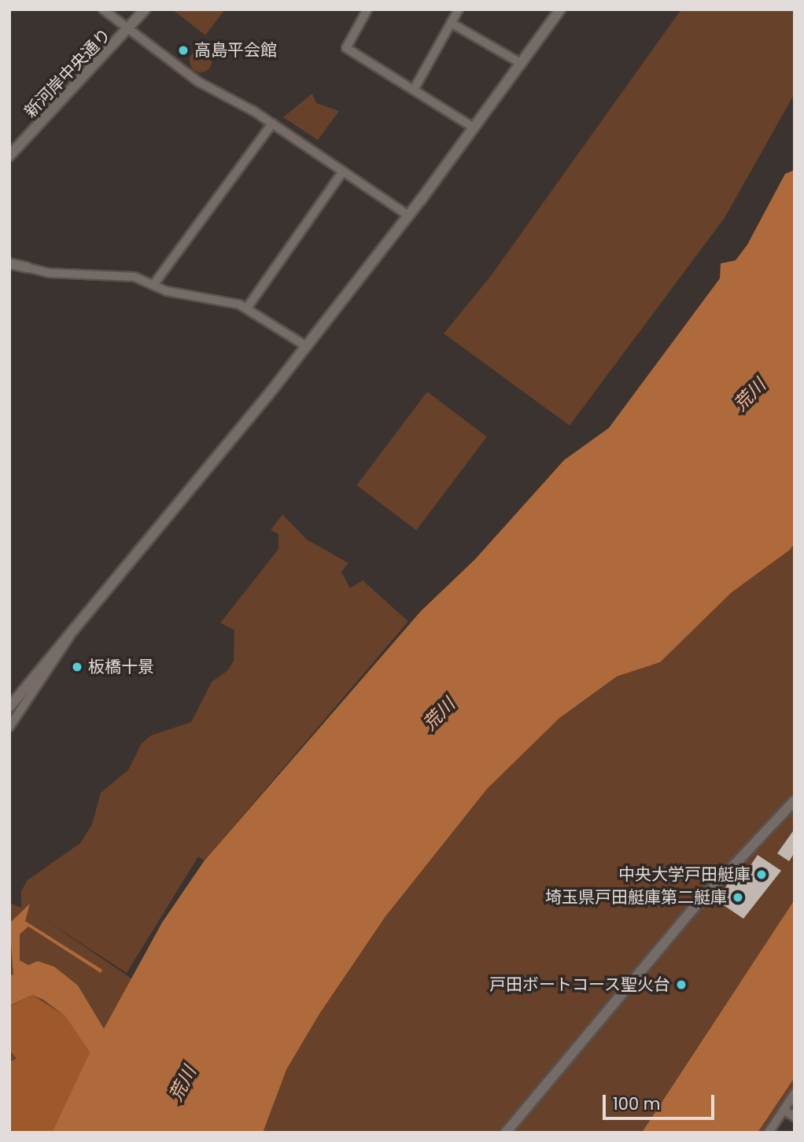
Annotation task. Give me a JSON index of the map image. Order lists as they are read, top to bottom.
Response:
{
  "streets": {
    "street": ["新河岸中央通り"]
  },
  "water": ["荒川"],
  "places": [
    "高島平会館",
    "板橋十景",
    "中央大学戸田艇庫",
    "埼玉県戸田艇庫第二艇庫",
    "戸田ボートコース聖火台"
  ],
  "scale_bar": "100 m"
}
